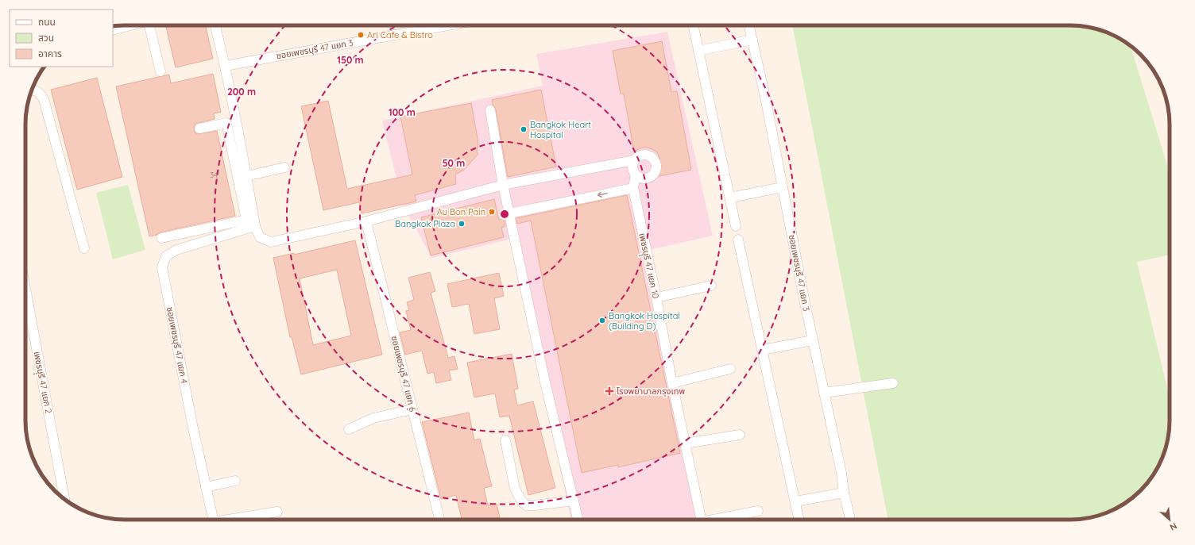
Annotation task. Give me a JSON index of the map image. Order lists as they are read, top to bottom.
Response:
{
  "streets": {
    "street": [
      "ซอยเพชรบุรี 47 แยก 3",
      "เพชรบุุรี 47 แยก 10",
      "ซอยเพชรบุรี 47 แยก 4",
      "ซอยเพชรบุรี 47 แยก 6",
      "เพชรบุุรี 47 แยก 2"
    ]
  },
  "places": {
    "other": [
      "Ari Cafe & Bistro",
      "Bangkok Heart Hospital",
      "Au Bon Pain",
      "Bangkok Plaza",
      "Bangkok Hospital (Building D)"
    ],
    "health": ["โรงพยาบาลกรุงเทพ"]
  },
  "house_numbers": ["34"],
  "legend": ["ถนน", "สวน", "อาคาร"],
  "north": "bottom right",
  "rings": [
    "150 m",
    "200 m",
    "100 m",
    "50 m"
  ]
}
